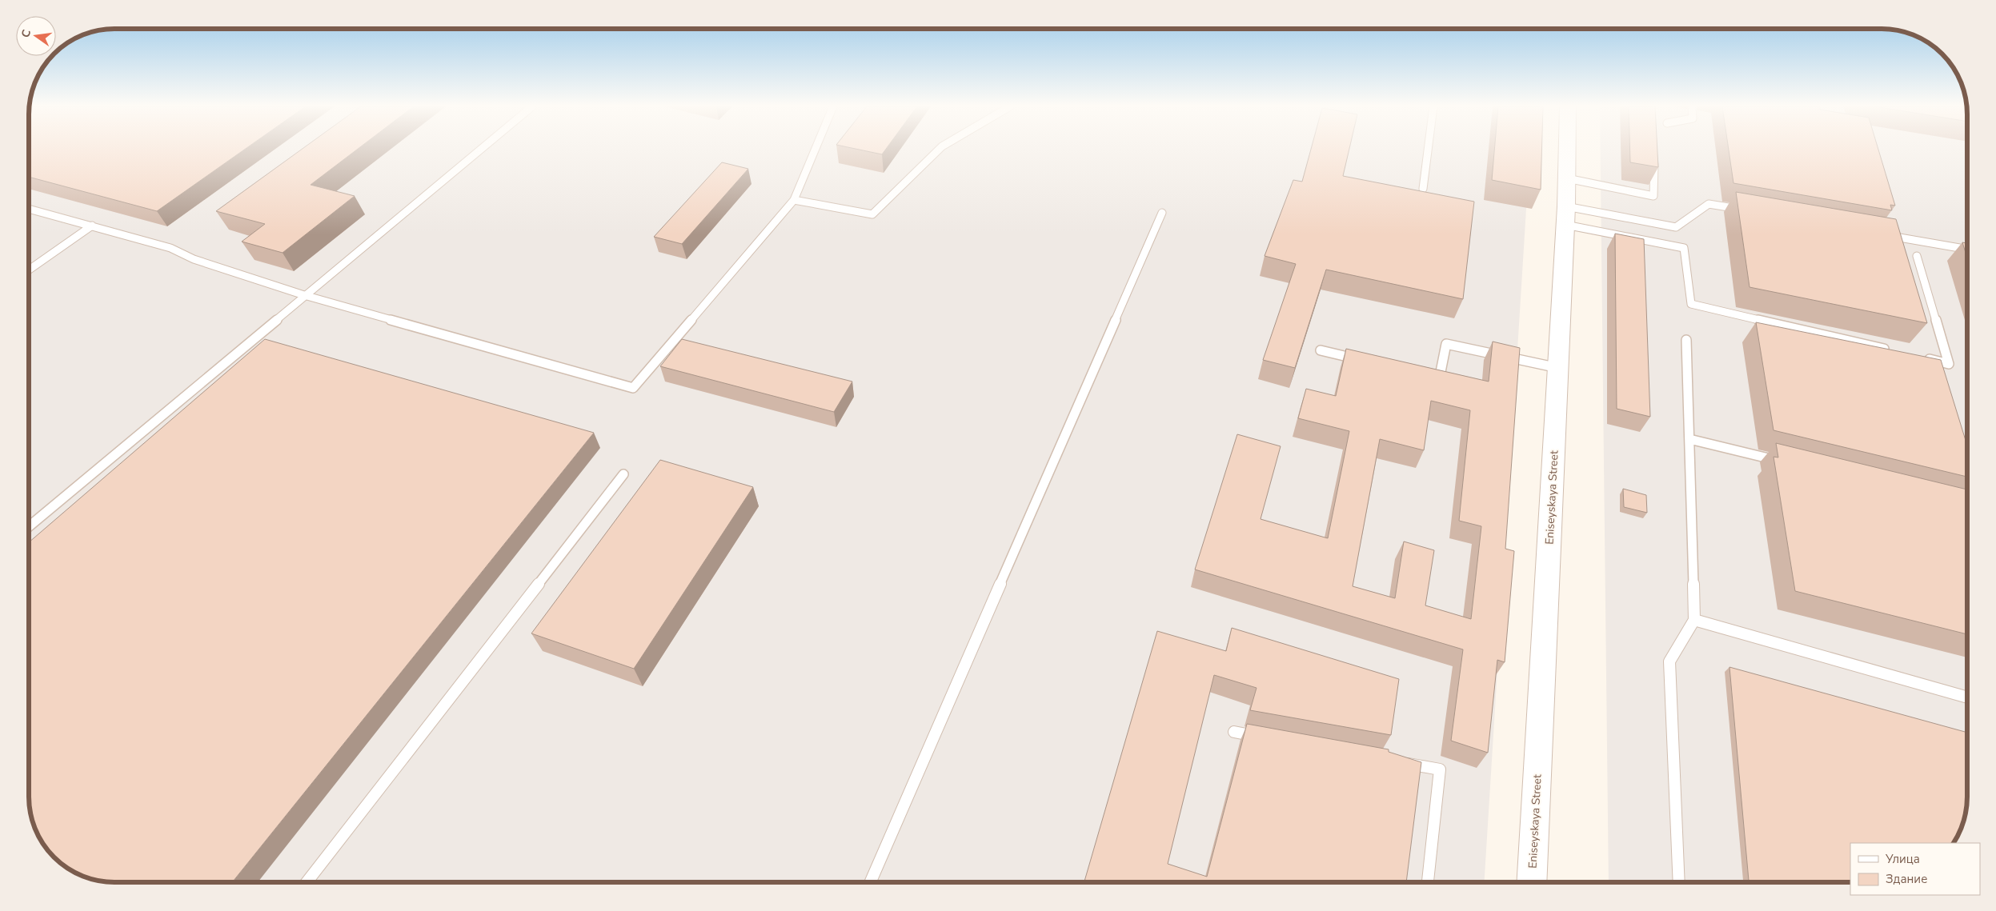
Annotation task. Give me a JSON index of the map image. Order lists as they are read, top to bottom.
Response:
{
  "streets": {
    "street": ["Eniseyskaya Street"]
  },
  "legend": ["Улица", "Здание"],
  "north": "left"
}
